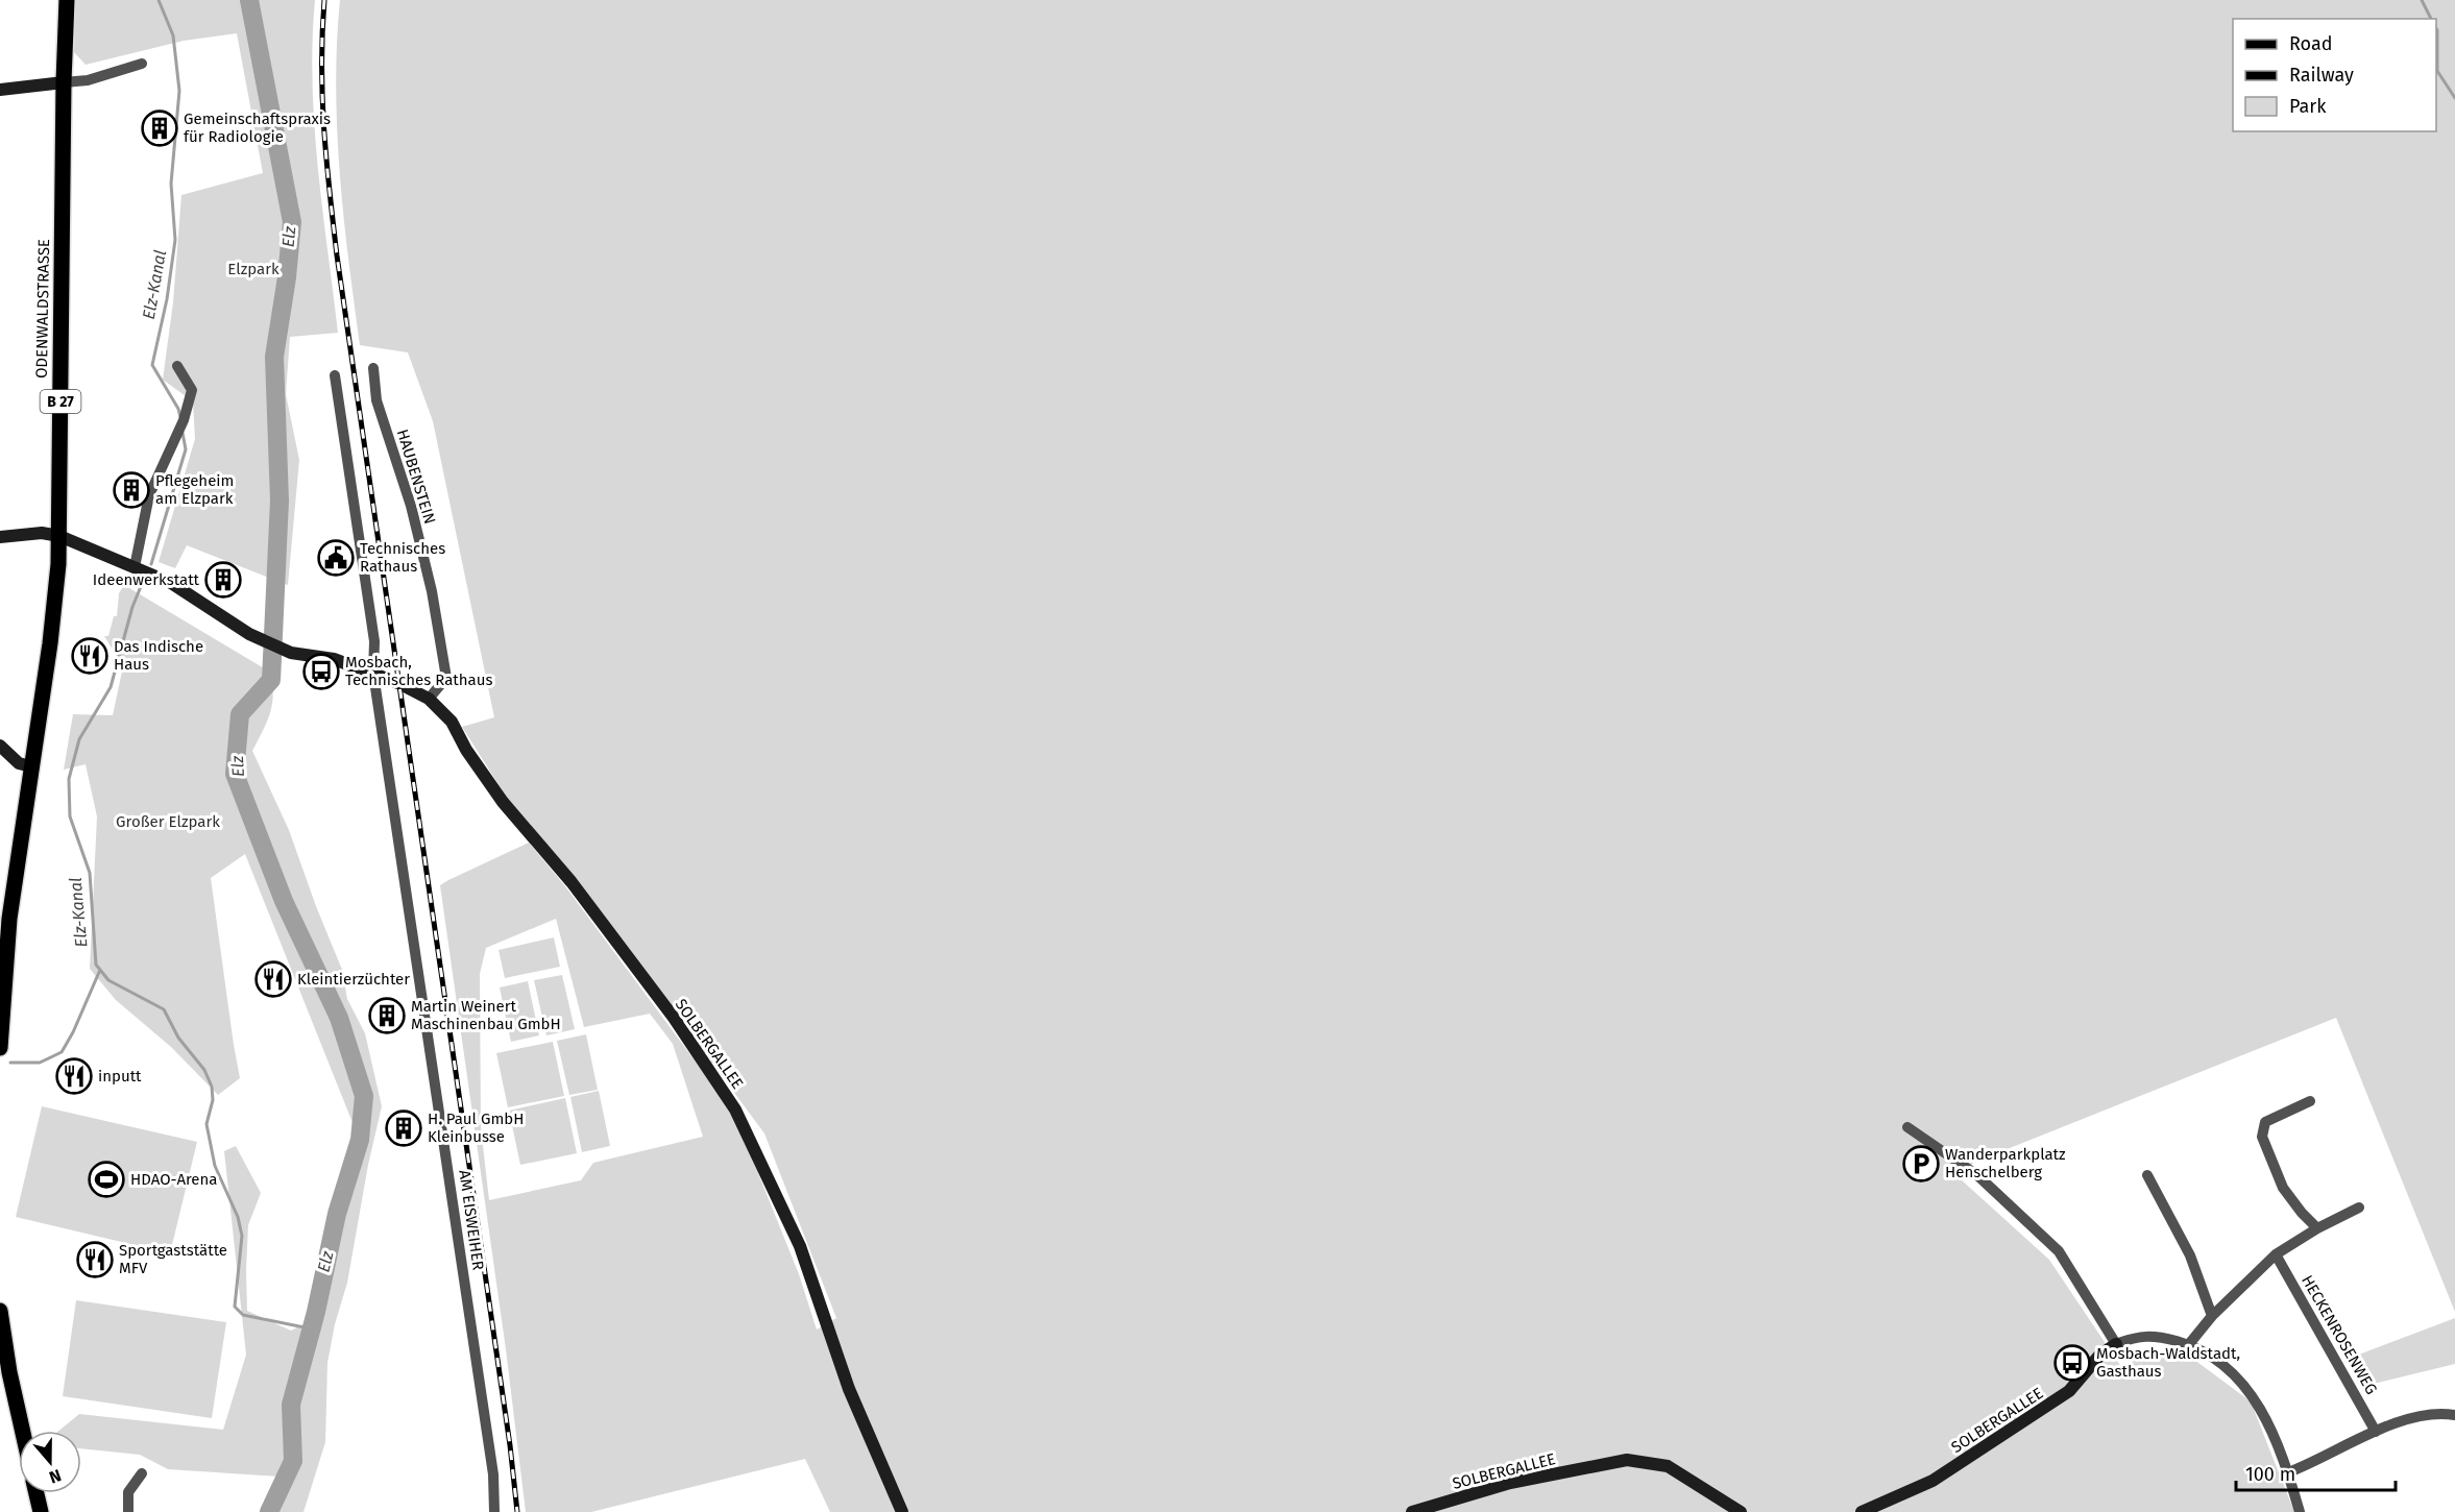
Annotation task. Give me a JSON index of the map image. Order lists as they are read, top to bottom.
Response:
{
  "streets": {
    "main road": ["ODENWALDSTRASSE", "B 27"],
    "street": [
      "HAUBENSTEIN",
      "SOLBERGALLEE",
      "AM EISWEIHER",
      "HECKENROSENWEG"
    ]
  },
  "crossings": [
    ["ODENWALDSTRASSE", "B 27"],
    ["ODENWALDSTRASSE", "SOLBERGALLEE"],
    ["HAUBENSTEIN", "SOLBERGALLEE"],
    ["SOLBERGALLEE", "AM EISWEIHER"]
  ],
  "water": ["Elz", "Elz-Kanal"],
  "parks": ["Elzpark", "Großer Elzpark"],
  "places": {
    "building": [
      "Gemeinschaftspraxis für Radiologie",
      "Pflegeheim am Elzpark",
      "Ideenwerkstatt",
      "Martin Weinert Maschinenbau GmbH",
      "H. Paul GmbH Kleinbusse"
    ],
    "public building": ["Technisches Rathaus"],
    "restaurant": [
      "Das Indische Haus",
      "Kleintierzüchter",
      "inputt",
      "Sportgaststätte MFV"
    ],
    "bus stop": ["Mosbach, Technisches Rathaus", "Mosbach-Waldstadt, Gasthaus"],
    "parking": ["Wanderparkplatz Henschelberg"],
    "sports": ["HDAO-Arena"]
  },
  "legend": ["Road", "Railway", "Park"],
  "scale_bar": "100 m",
  "north": "bottom"
}
